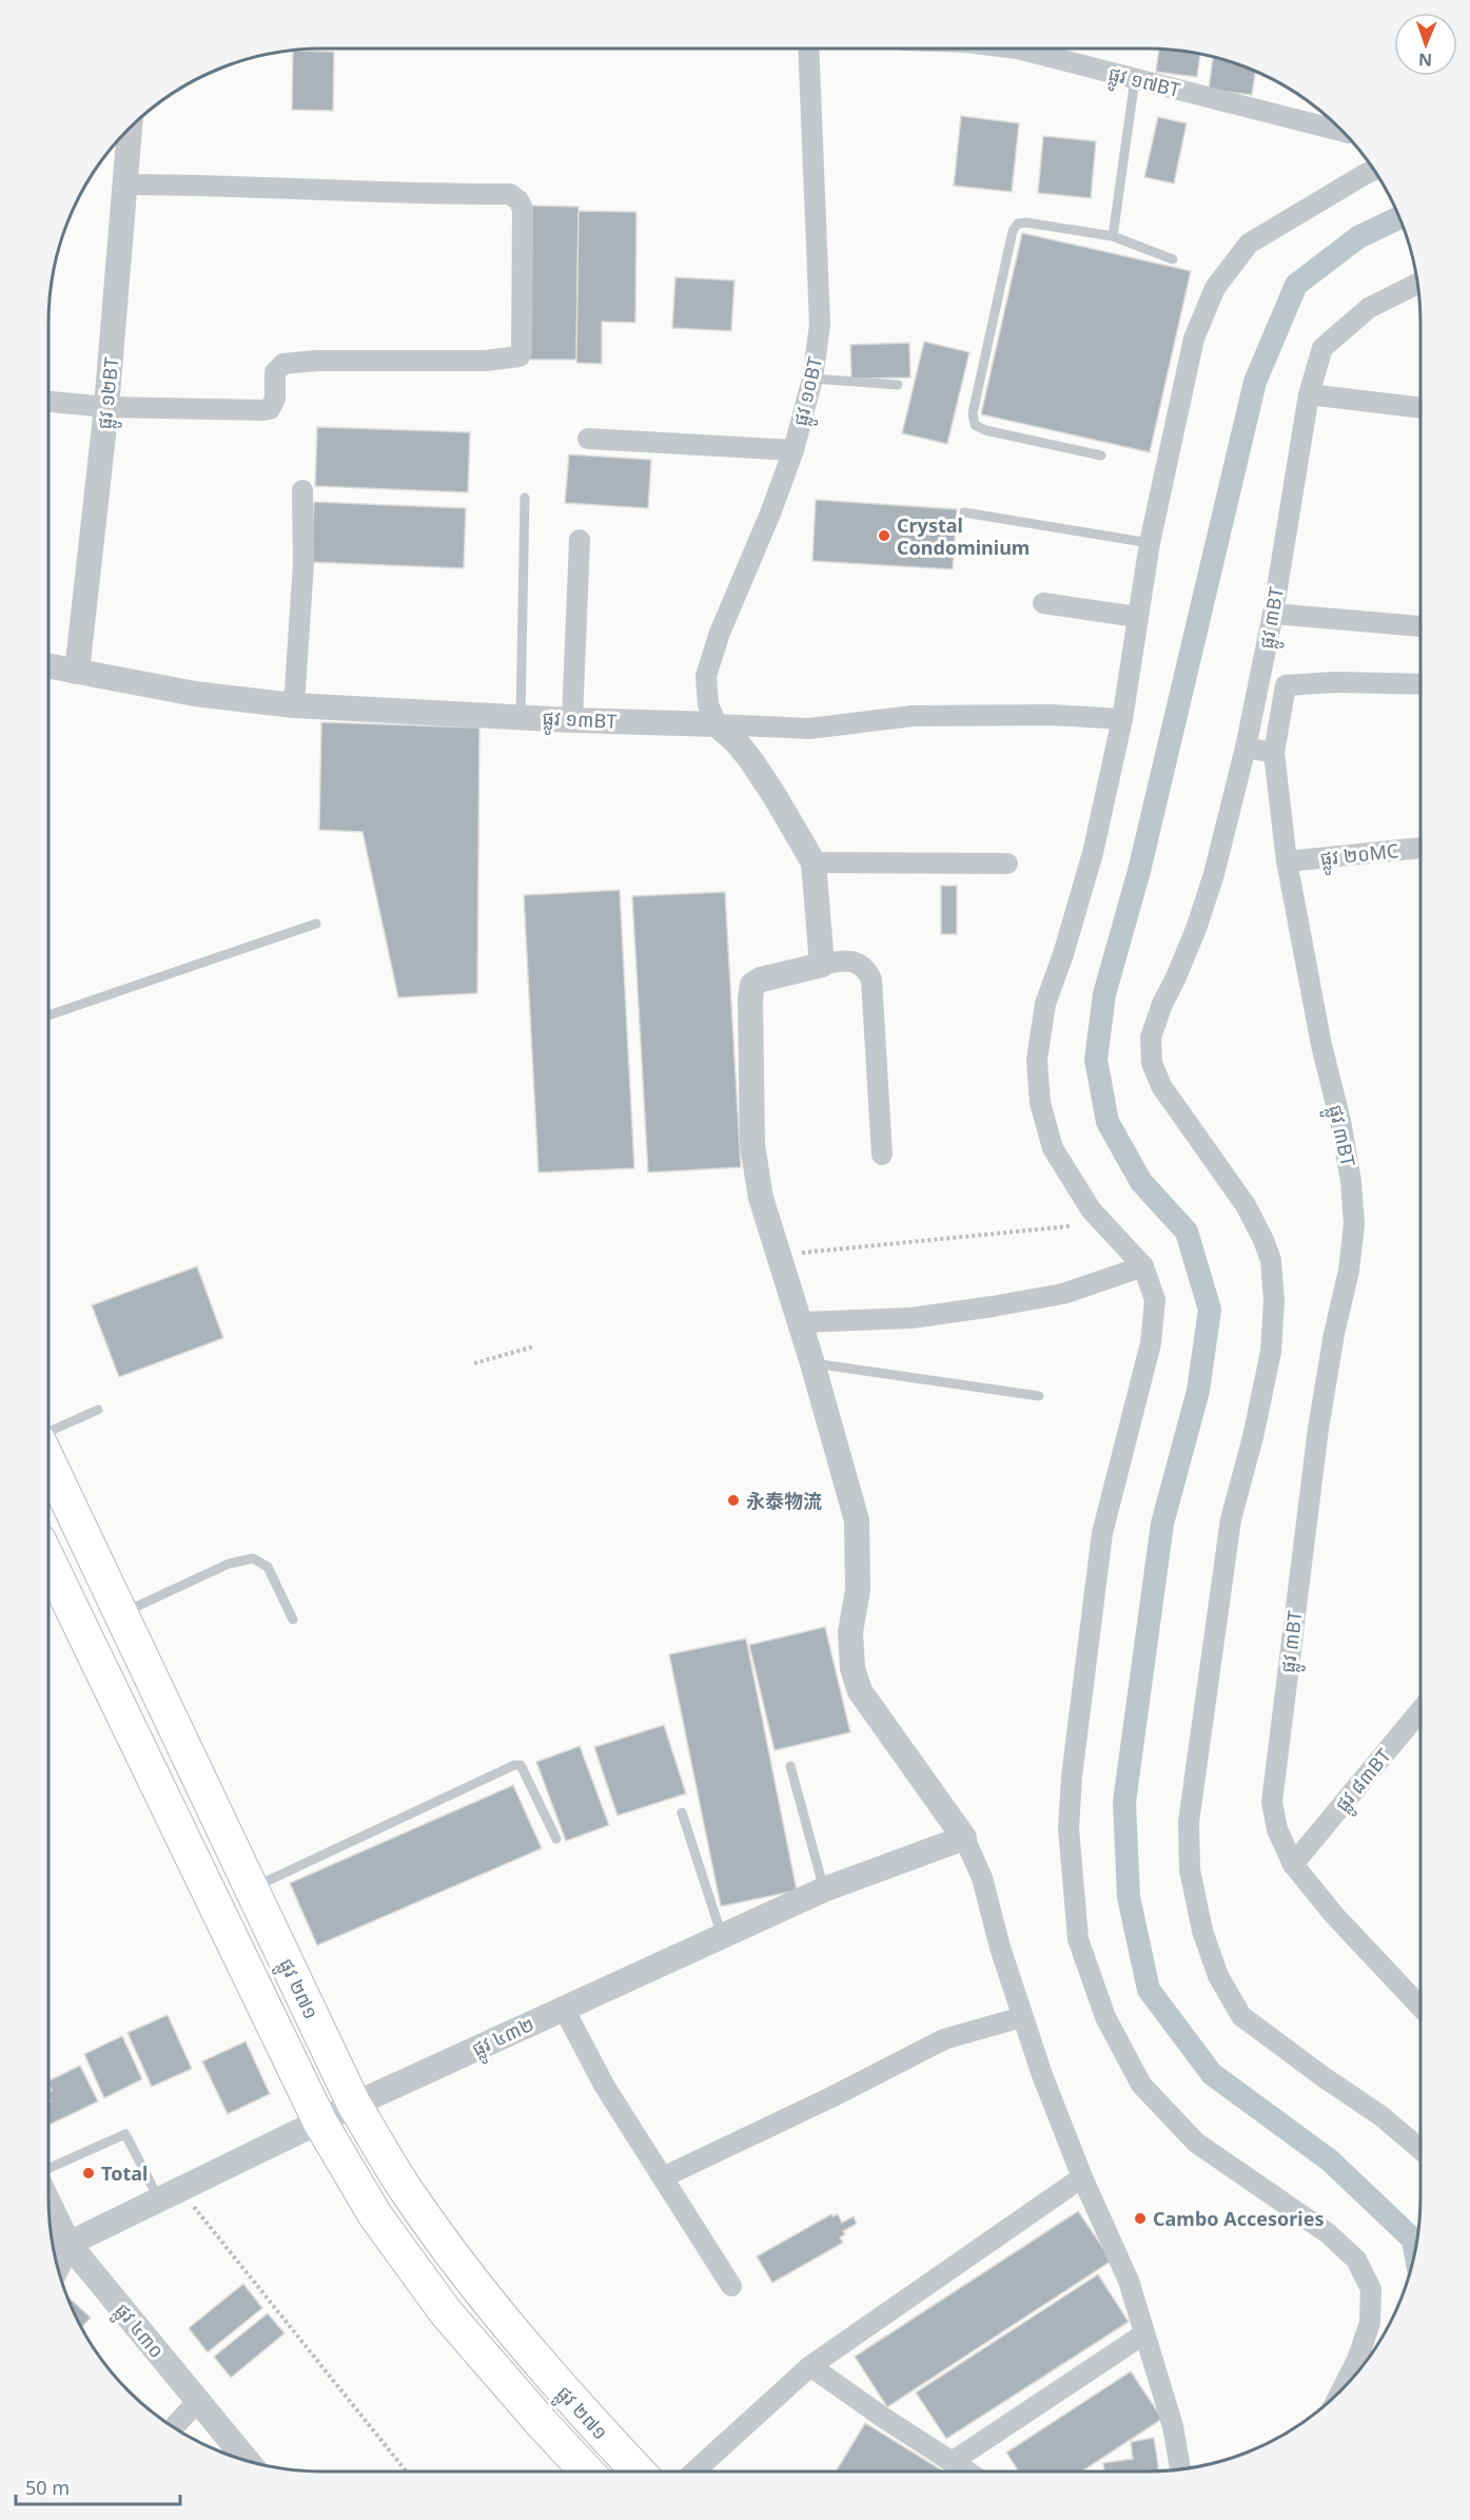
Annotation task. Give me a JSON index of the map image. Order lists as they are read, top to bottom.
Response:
{
  "streets": {
    "main road": ["ផ្លូវ ២៧១"],
    "street": [
      "ផ្លូវ ១៧BT",
      "ផ្លូវ ១០BT",
      "ផ្លូវ ១២BT",
      "ផ្លូវ ៣BT",
      "ផ្លូវ ១៣BT",
      "ផ្លូវ ២០MC",
      "ផ្លូវ ៨៣BT",
      "ផ្លូវ ៤៣២",
      "ផ្លូវ ៤៣០"
    ]
  },
  "crossings": [
    ["ផ្លូវ ១០BT", "ផ្លូវ ១៣BT"],
    ["ផ្លូវ ១២BT", "ផ្លូវ ១៣BT"],
    ["ផ្លូវ ៣BT", "ផ្លូវ ២០MC"],
    ["ផ្លូវ ៣BT", "ផ្លូវ ៨៣BT"],
    ["ផ្លូវ ២៧១", "ផ្លូវ ៤៣២"],
    ["ផ្លូវ ៤៣២", "ផ្លូវ ៤៣០"]
  ],
  "places": [
    "Crystal Condominium",
    "永泰物流",
    "Total",
    "Cambo Accesories"
  ],
  "scale_bar": "50 m",
  "north": "bottom"
}
